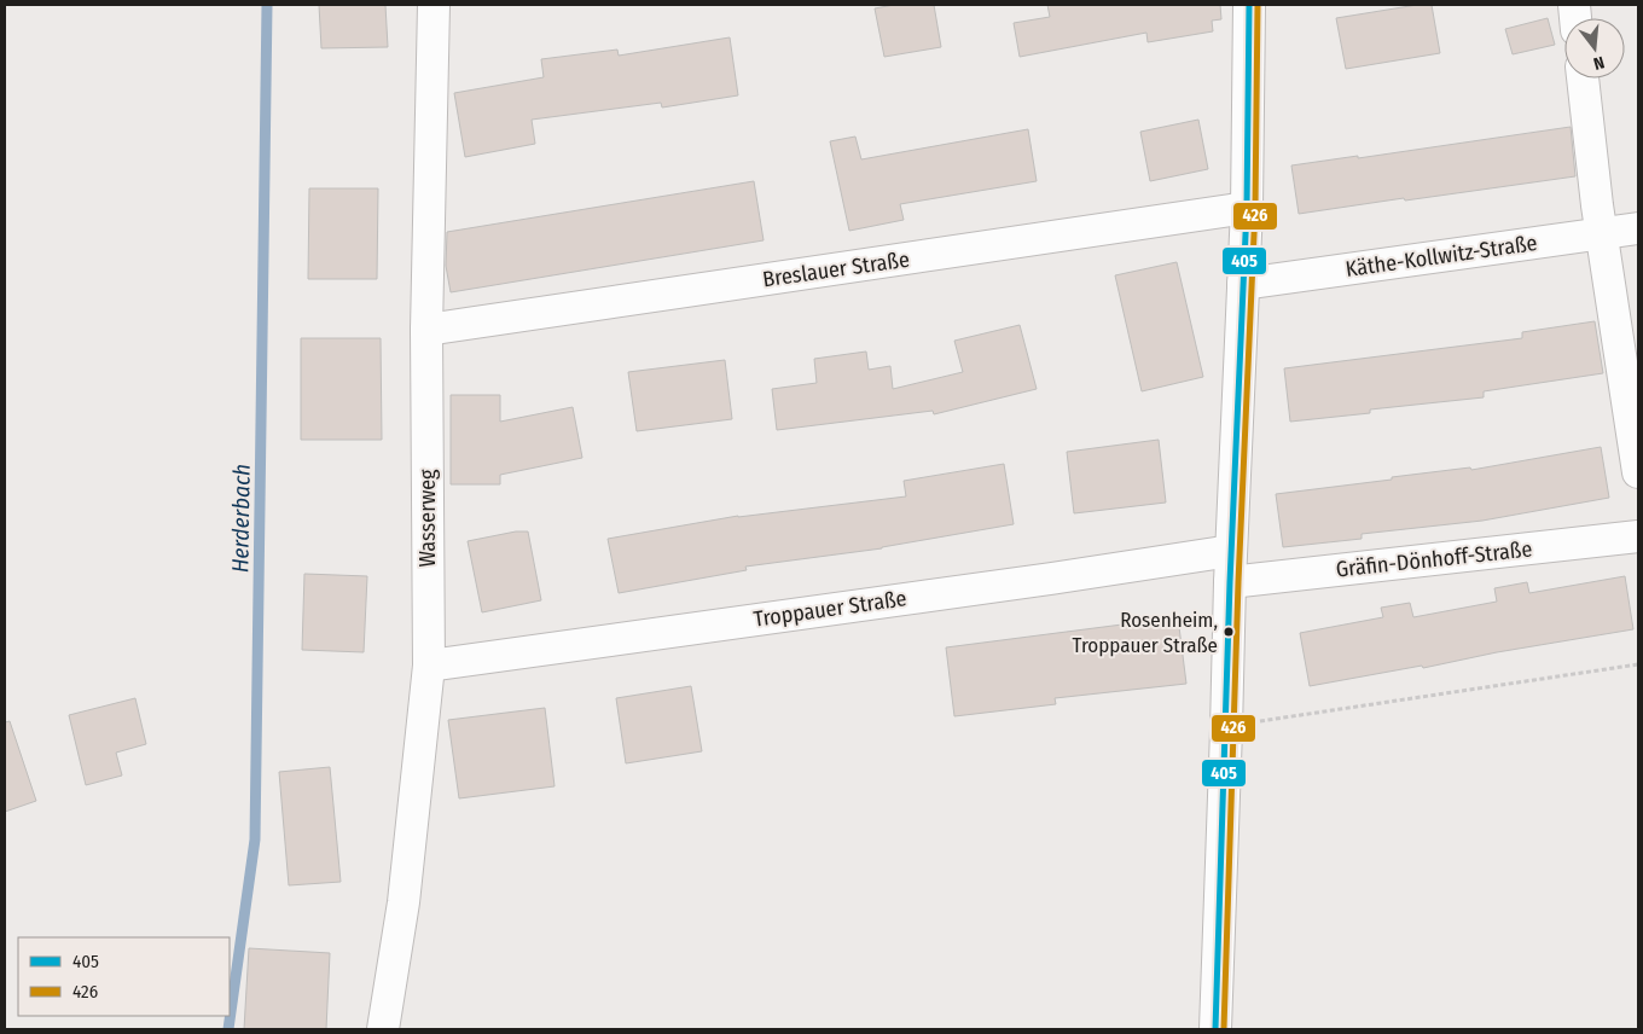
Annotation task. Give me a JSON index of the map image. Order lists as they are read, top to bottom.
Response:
{
  "streets": {
    "street": [
      "Käthe-Kollwitz-Straße",
      "Breslauer Straße",
      "Wasserweg",
      "Gräfin-Dönhoff-Straße",
      "Troppauer Straße"
    ]
  },
  "crossings": [
    ["Breslauer Straße", "Wasserweg"],
    ["Wasserweg", "Troppauer Straße"]
  ],
  "water": ["Herderbach"],
  "places": ["Rosenheim, Troppauer Straße"],
  "lines": ["transit line 405", "transit line 426"],
  "legend": ["405", "426"],
  "north": "bottom"
}
